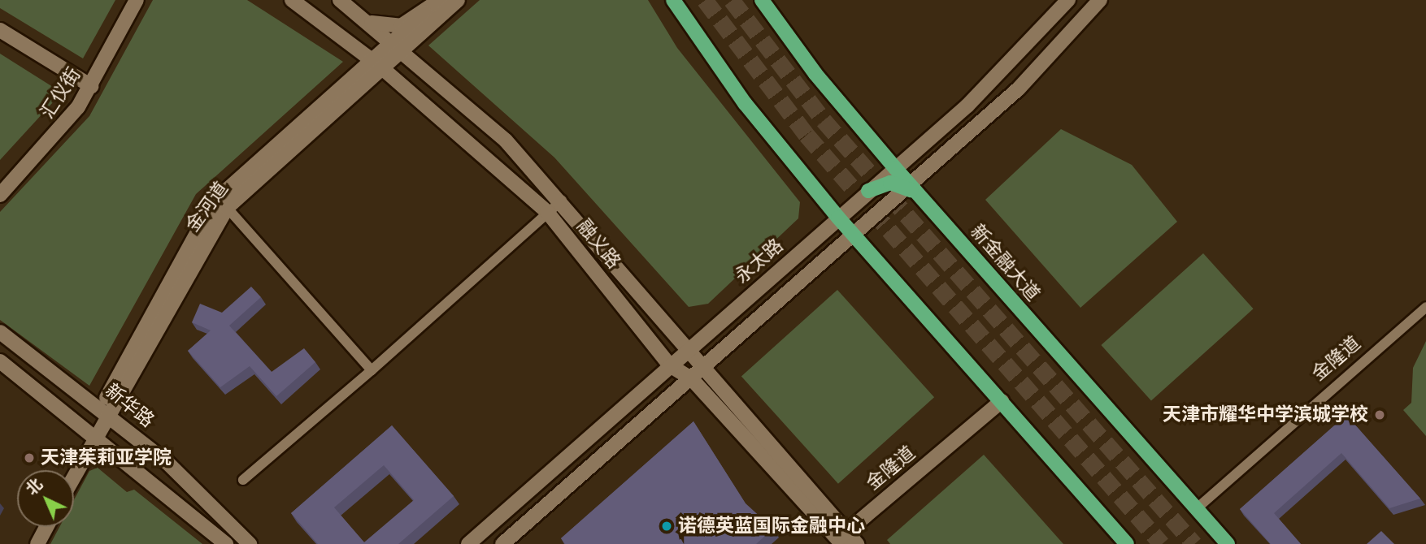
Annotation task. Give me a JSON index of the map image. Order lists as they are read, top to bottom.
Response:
{
  "streets": {
    "main road": ["新金融大道"],
    "street": [
      "汇仪街",
      "金河道",
      "融义路",
      "永太路",
      "金隆道",
      "新华路"
    ]
  },
  "crossings": [
    ["金河道", "融义路"],
    ["金河道", "新华路"],
    ["融义路", "永太路"],
    ["融义路", "金隆道"],
    ["永太路", "新金融大道"],
    ["新金融大道", "金隆道"]
  ],
  "places": ["天津市耀华中学滨城学校", "天津茱莉亚学院", "诺德英蓝国际金融中心"],
  "north": "top left"
}
